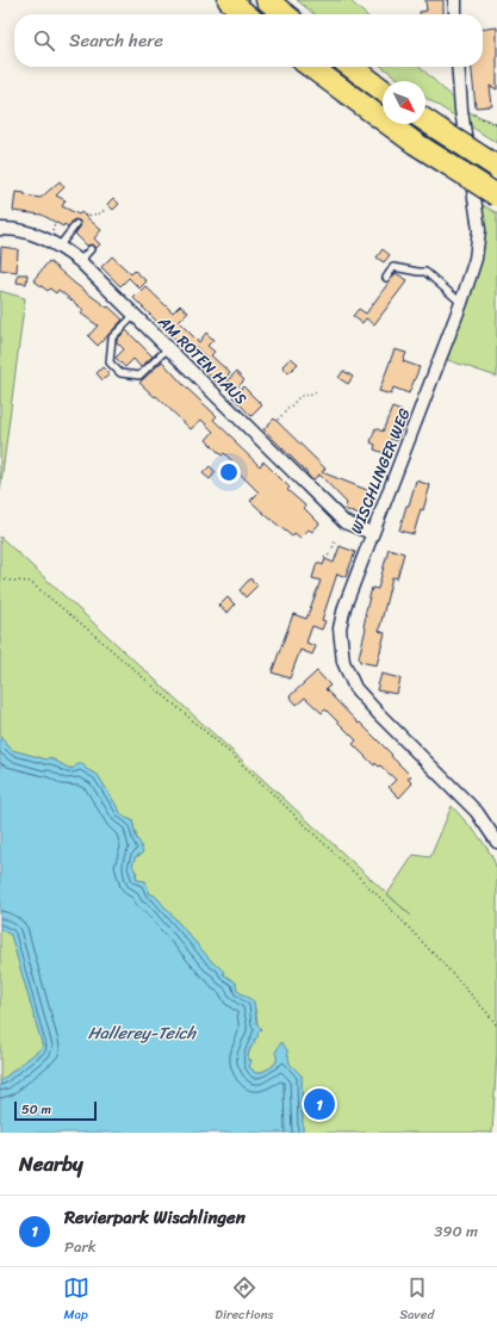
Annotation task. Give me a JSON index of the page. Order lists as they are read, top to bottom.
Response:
{
  "streets": {
    "street": ["AM ROTEN HAUS", "WISCHLINGER WEG"]
  },
  "crossings": [
    ["AM ROTEN HAUS", "WISCHLINGER WEG"]
  ],
  "water": ["Hallerey-Teich"],
  "scale_bar": "50 m",
  "north": "bottom right",
  "page": {
    "search": "Search here",
    "pins": "1",
    "scale": "50 m",
    "heading": "Nearby",
    "list": [
      {
        "mark": "1",
        "name": "Revierpark Wischlingen",
        "note": "Park",
        "value": "390 m"
      }
    ],
    "nav": ["Map", "Directions", "Saved"]
  }
}
